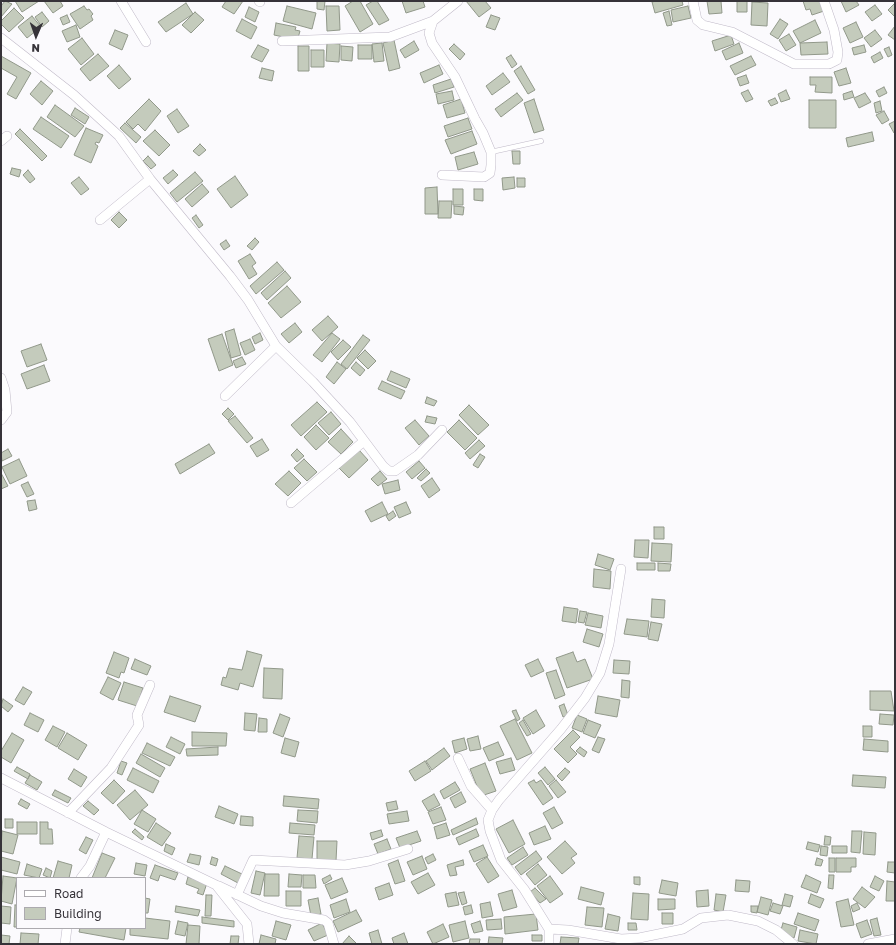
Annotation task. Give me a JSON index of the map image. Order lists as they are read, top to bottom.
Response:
{
  "legend": ["Road", "Building"],
  "north": "bottom"
}
